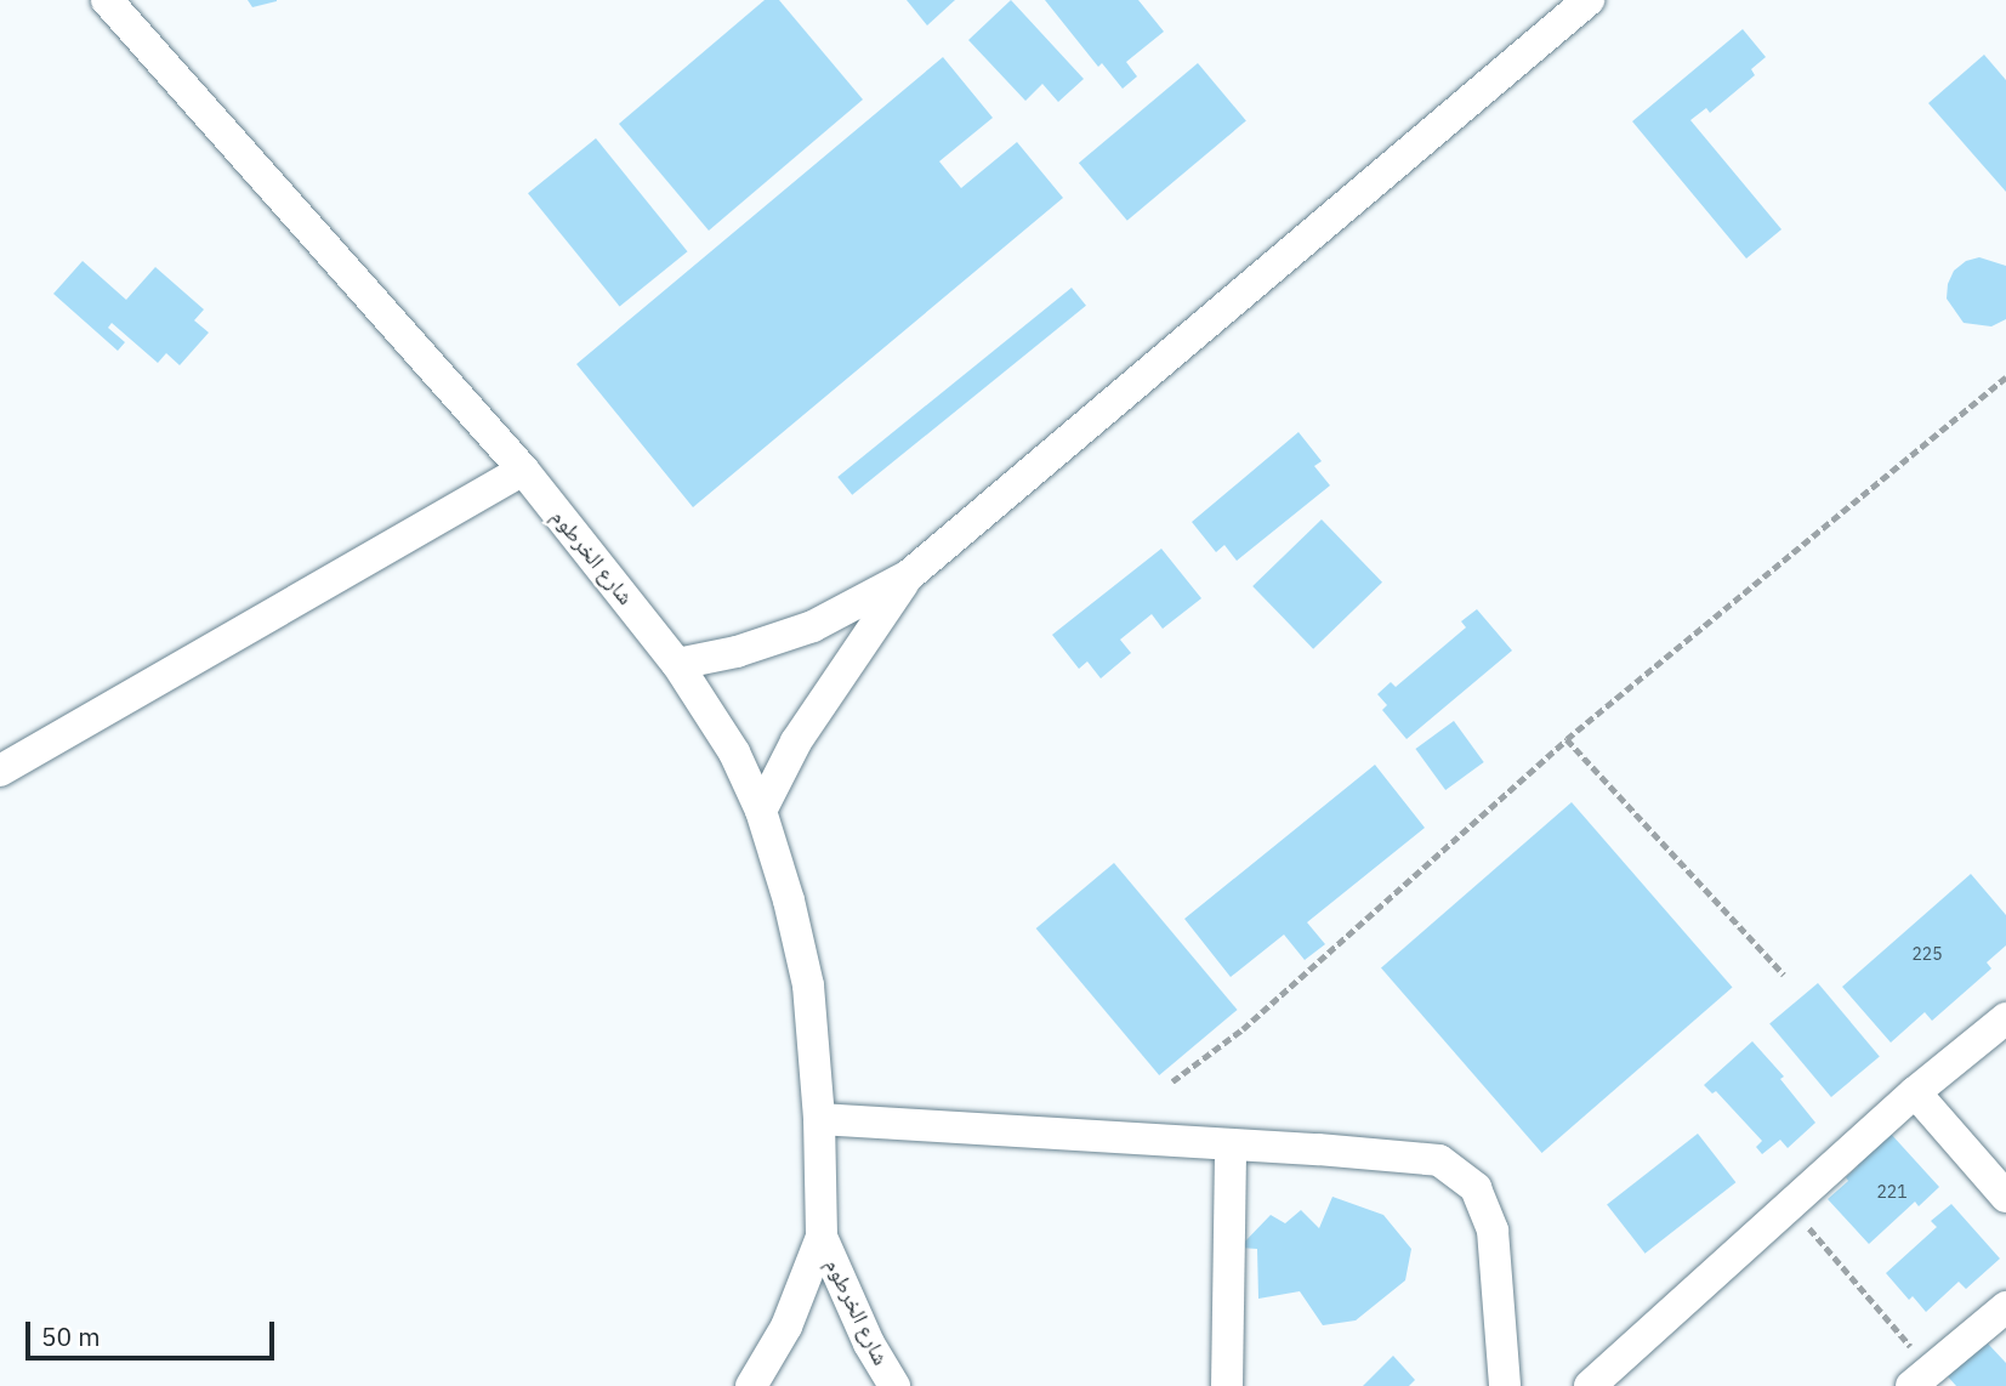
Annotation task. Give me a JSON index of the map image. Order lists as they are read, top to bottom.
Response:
{
  "streets": {
    "street": ["شارع الخرطوم"]
  },
  "house_numbers": ["225", "221"],
  "scale_bar": "50 m"
}
